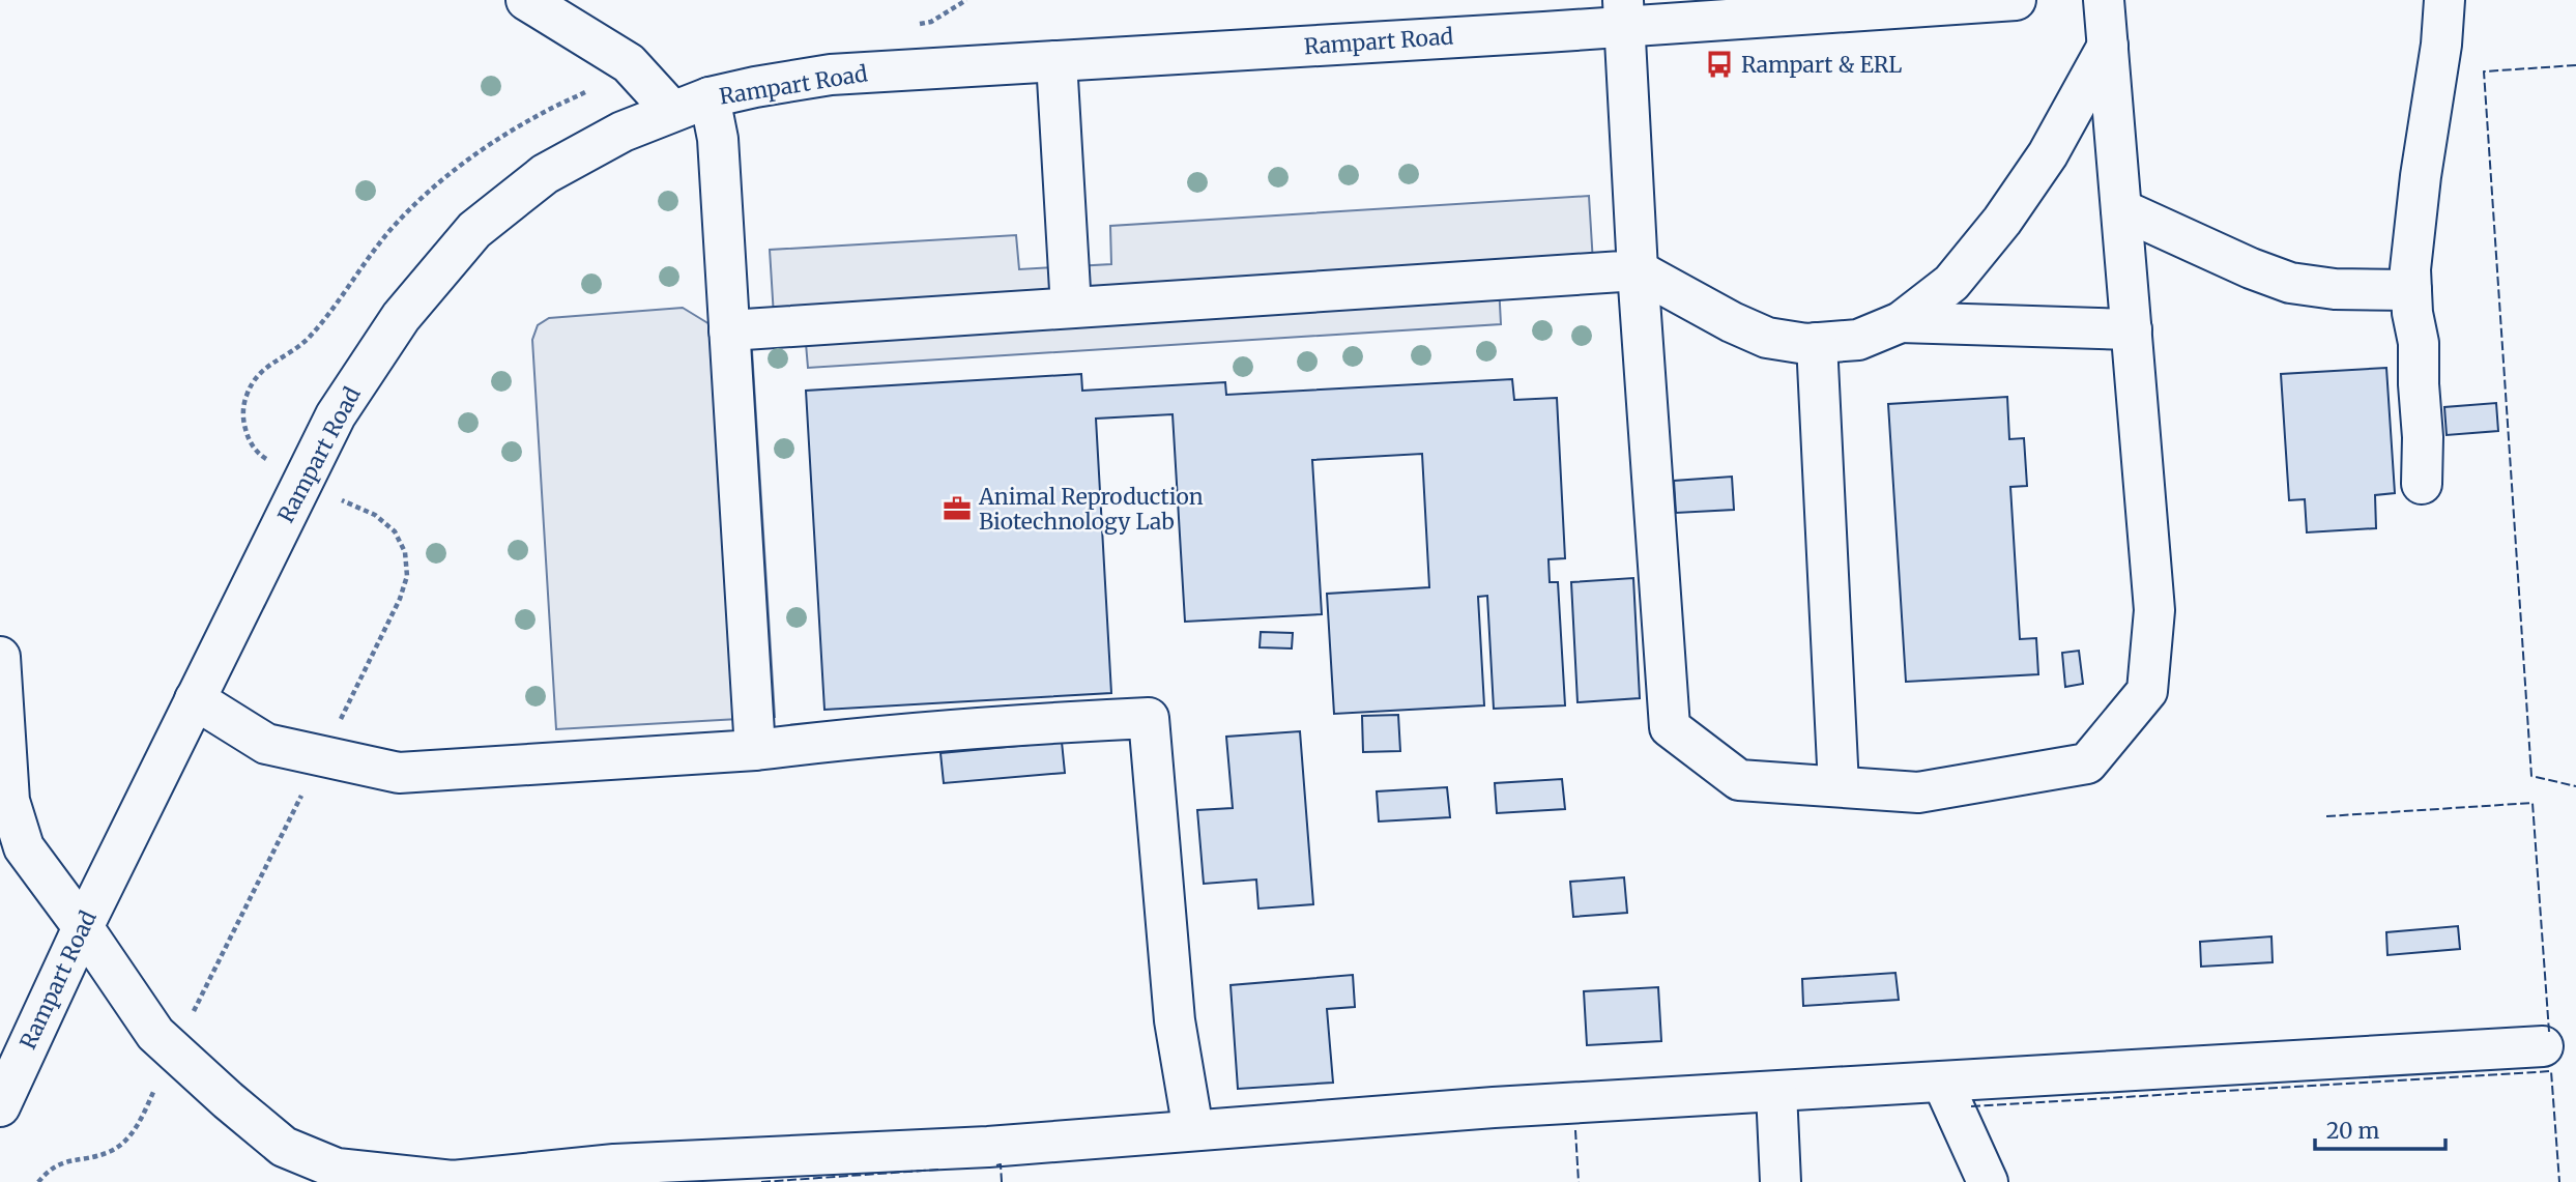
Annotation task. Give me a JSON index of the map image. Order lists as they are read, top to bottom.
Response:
{
  "streets": {
    "street": ["Rampart Road"]
  },
  "places": {
    "bus stop": ["Rampart & ERL"],
    "office": ["Animal Reproduction Biotechnology Lab"]
  },
  "scale_bar": "20 m"
}
